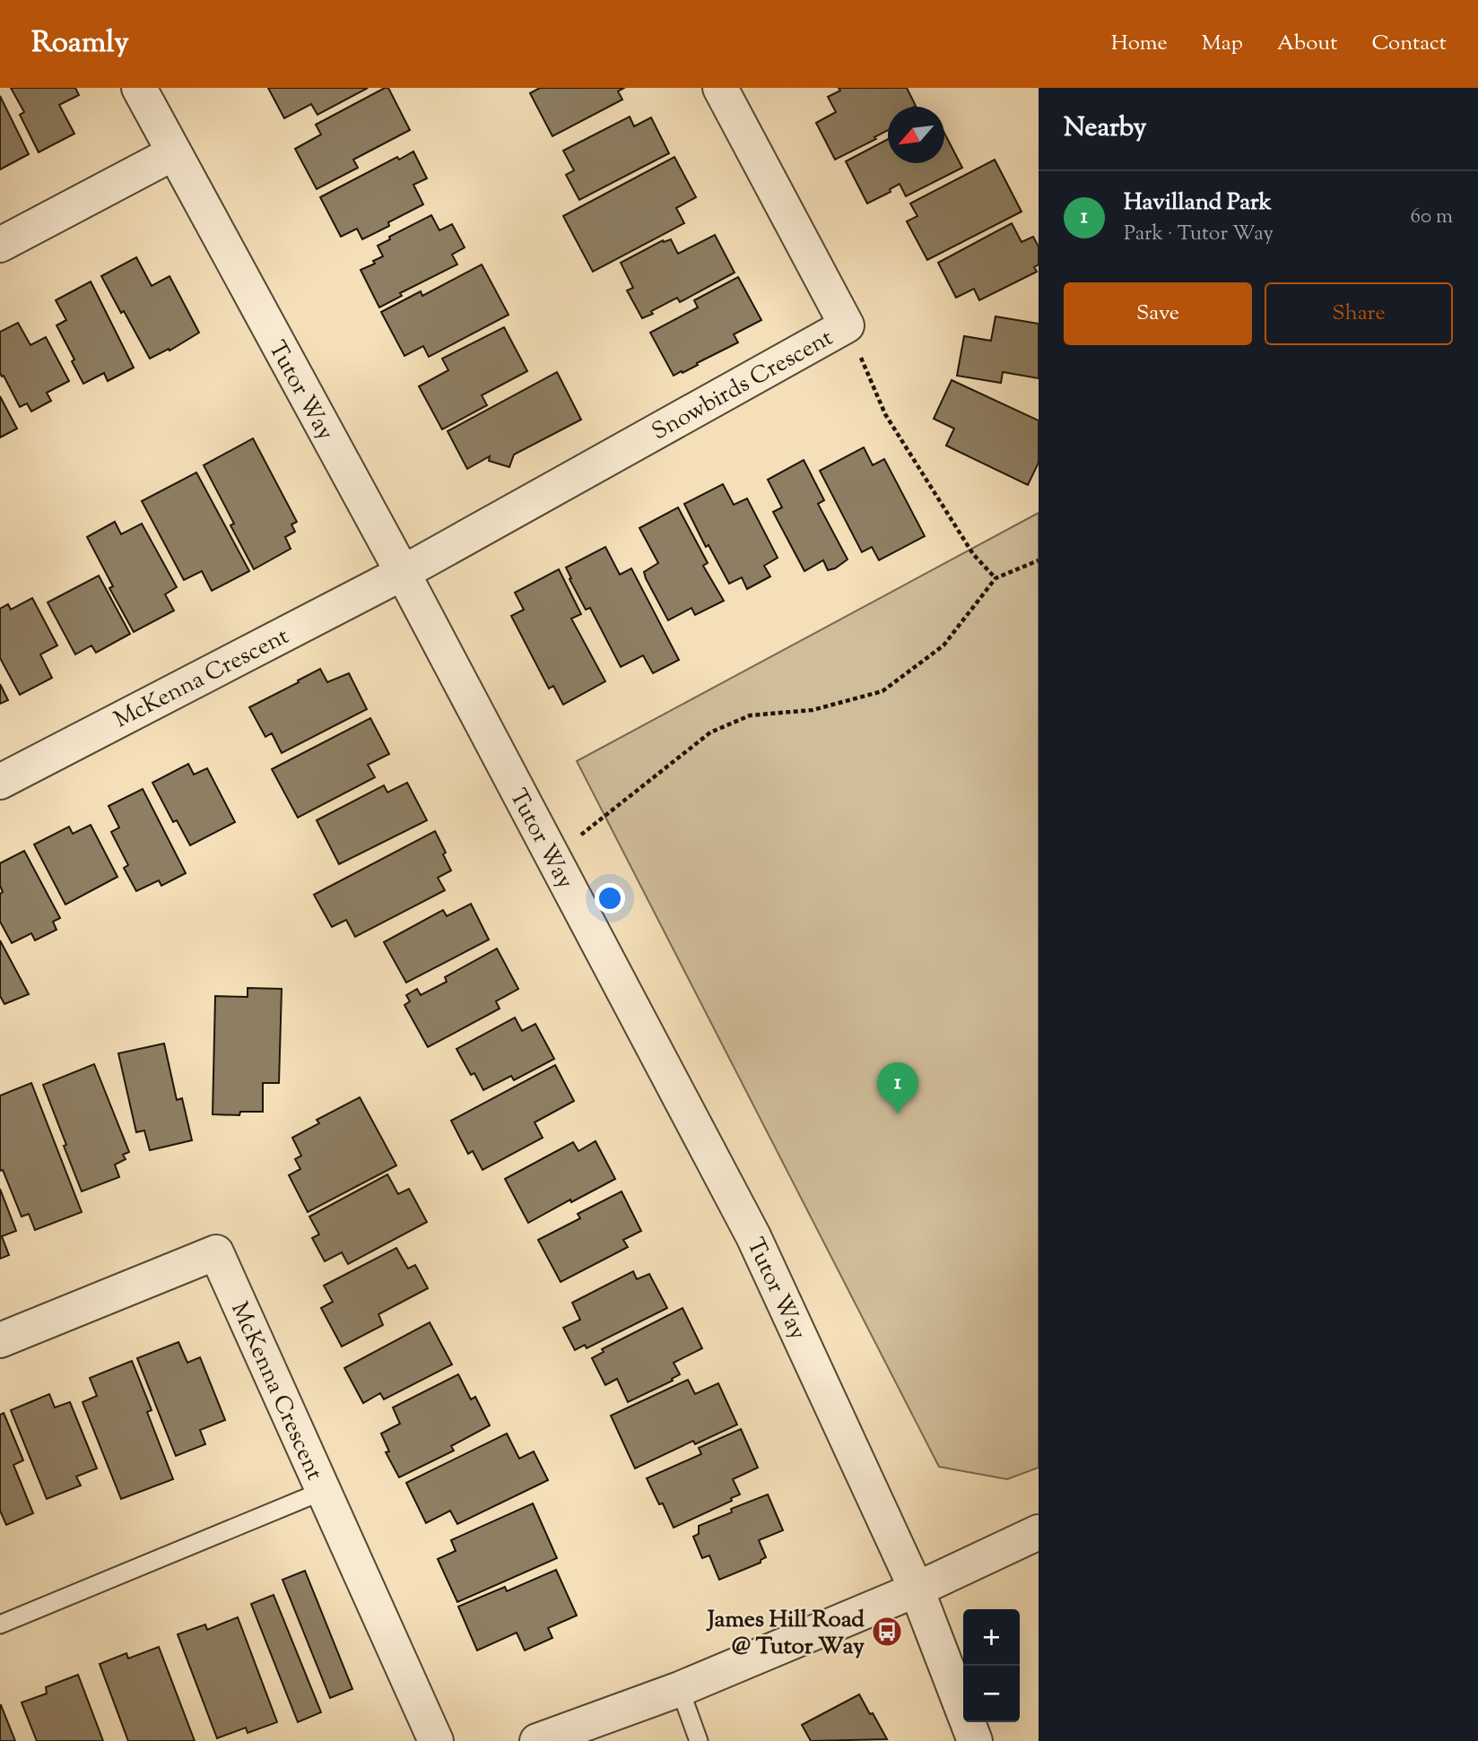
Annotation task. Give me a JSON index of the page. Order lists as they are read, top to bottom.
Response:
{
  "streets": {
    "street": ["Snowbirds Crescent", "Tutor Way", "McKenna Crescent"]
  },
  "crossings": [
    ["Snowbirds Crescent", "Tutor Way"],
    ["Snowbirds Crescent", "McKenna Crescent"],
    ["Tutor Way", "McKenna Crescent"]
  ],
  "places": {
    "bus stop": ["James Hill Road @ Tutor Way"]
  },
  "north": "bottom left",
  "page": {
    "header": "Roamly",
    "nav": [
      "Home",
      "Map",
      "About",
      "Contact"
    ],
    "heading": "Nearby",
    "list": [
      {
        "mark": "1",
        "name": "Havilland Park",
        "note": "Park · Tutor Way",
        "value": "60 m"
      }
    ],
    "buttons": ["Save", "Share"],
    "pins": "1",
    "map_buttons": ["+", "−"]
  }
}
